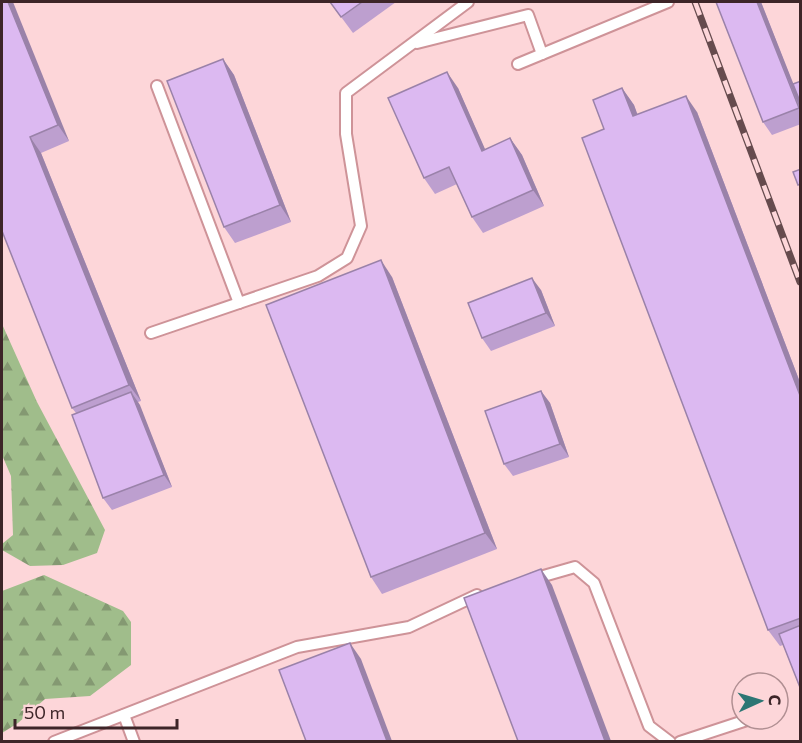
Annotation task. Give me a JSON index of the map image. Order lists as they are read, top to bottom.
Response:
{
  "scale_bar": "50 m",
  "north": "right"
}
